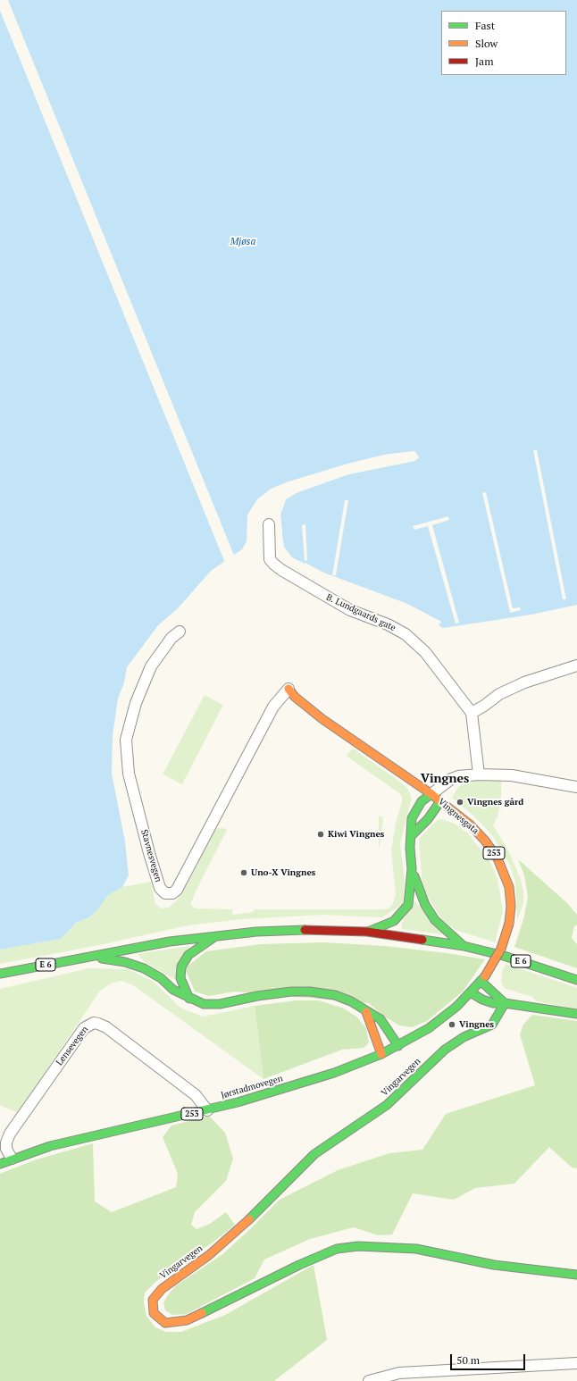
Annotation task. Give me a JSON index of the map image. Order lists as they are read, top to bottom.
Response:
{
  "streets": {
    "main road": [
      "Vingnesgata",
      "253",
      "E 6",
      "Vingarvegen",
      "Jørstadmovegen"
    ],
    "street": ["B. Lundgaards gate", "Stavnesvegen", "Lensevegen"]
  },
  "crossings": [
    ["Vingnesgata", "Stavnesvegen"],
    ["Vingnesgata", "Jørstadmovegen"],
    ["Lensevegen", "Jørstadmovegen"]
  ],
  "districts": ["Vingnes"],
  "water": ["Mjøsa"],
  "places": [
    "Vingnes gård",
    "Kiwi Vingnes",
    "Uno-X Vingnes",
    "Vingnes"
  ],
  "legend": ["Fast", "Slow", "Jam"],
  "scale_bar": "50 m"
}
